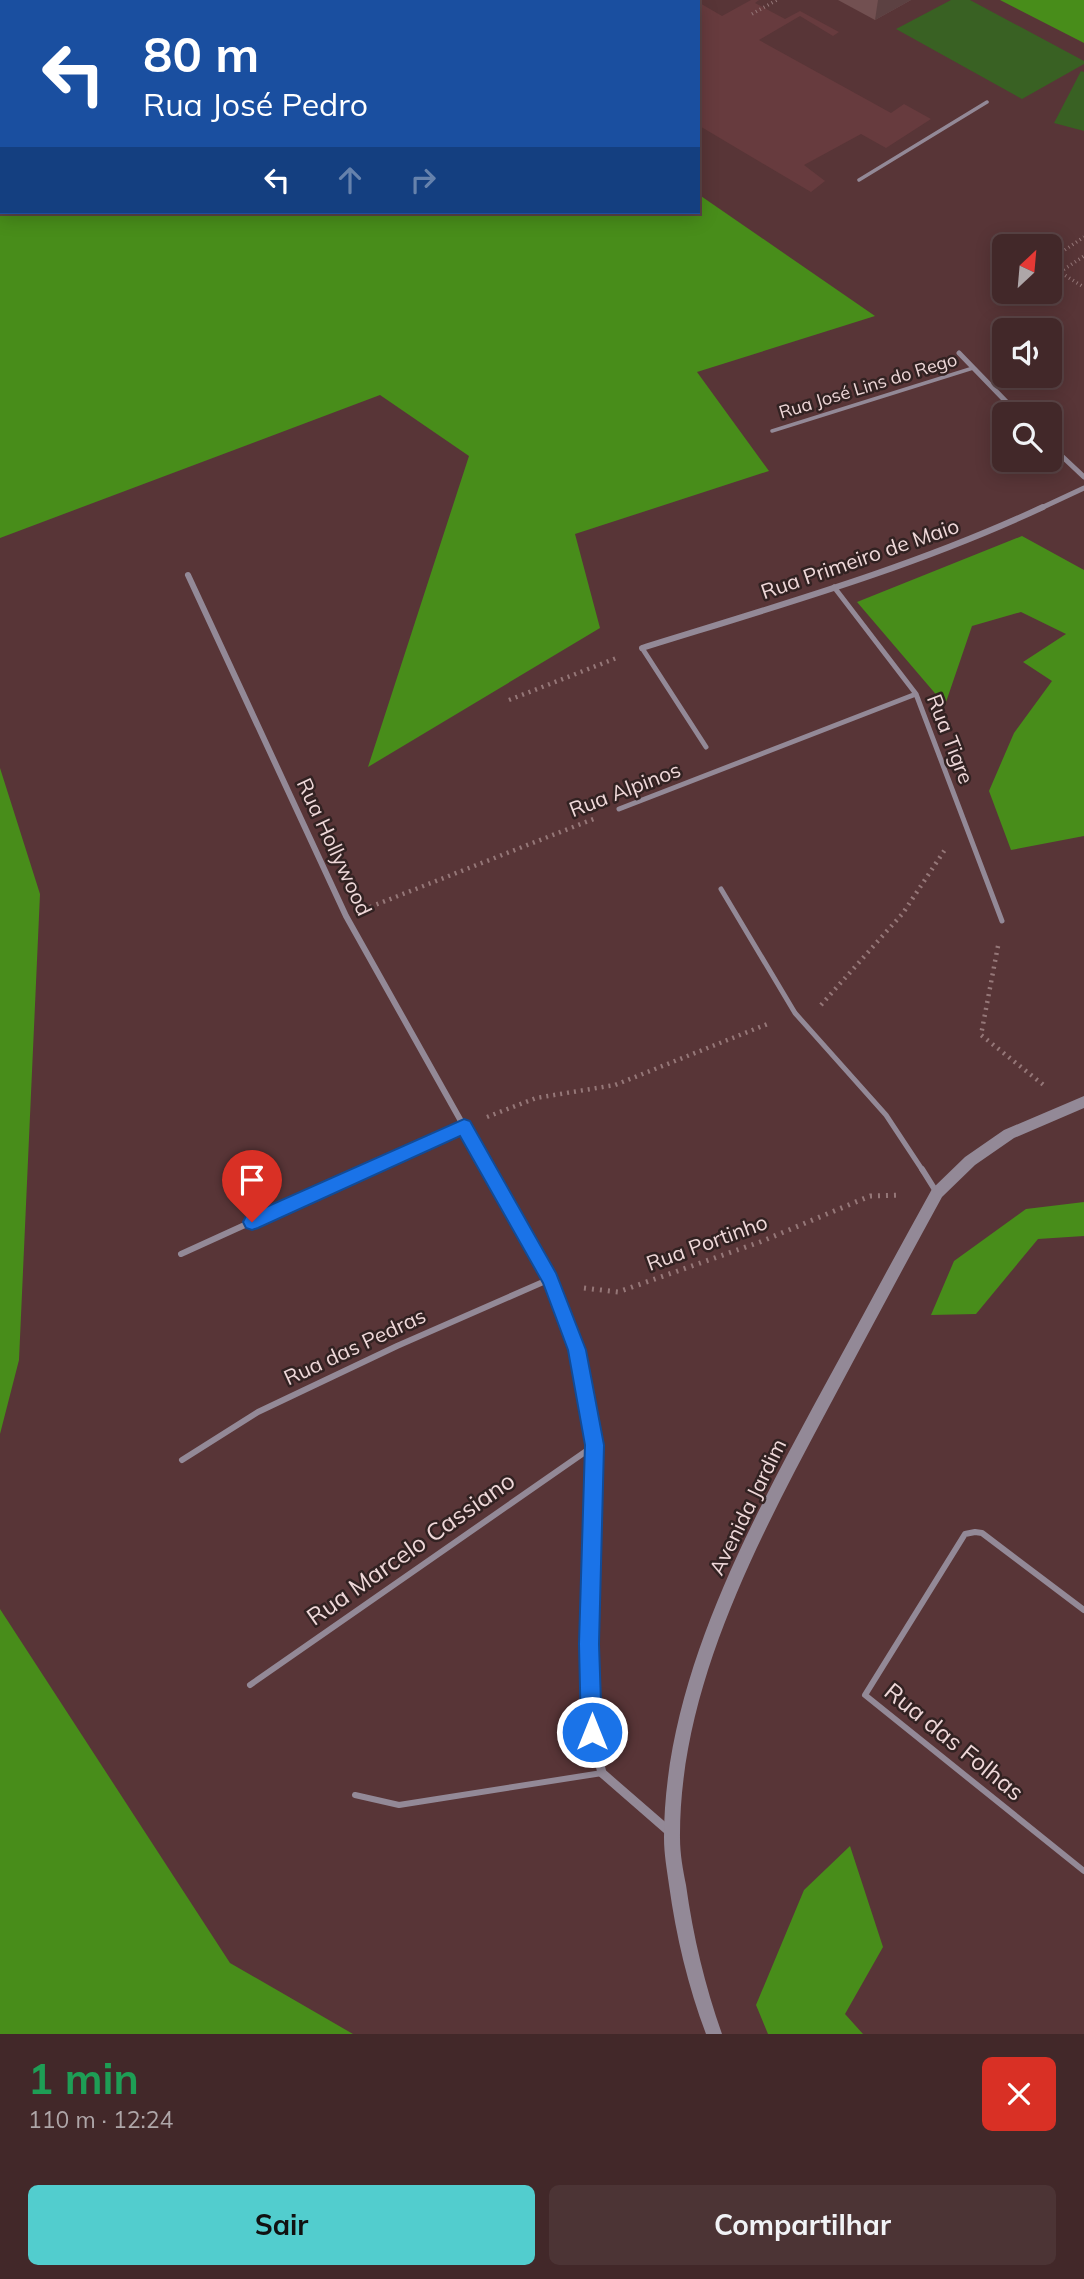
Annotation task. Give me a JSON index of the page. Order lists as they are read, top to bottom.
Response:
{
  "streets": {
    "street": ["Rua Primeiro de Maio", "Rua Hollywood", "Avenida Jardim"],
    "lane": [
      "Rua José Lins do Rego",
      "Rua Tigre",
      "Rua Alpinos",
      "Rua das Pedras",
      "Rua Marcelo Cassiano",
      "Rua das Folhas"
    ],
    "path": ["Rua Portinho"]
  },
  "crossings": [
    ["Rua Primeiro de Maio", "Rua Tigre"],
    ["Rua Tigre", "Rua Alpinos"],
    ["Rua Alpinos", "Rua Hollywood"],
    ["Rua Hollywood", "Rua Portinho"],
    ["Rua Hollywood", "Rua das Pedras"],
    ["Rua Hollywood", "Rua Marcelo Cassiano"],
    ["Rua Portinho", "Rua das Pedras"]
  ],
  "north": "top right",
  "page": {
    "turn": ["80 m", "Rua José Pedro"],
    "heading": ["1 min", "110 m · 12:24"],
    "buttons": ["Sair", "Compartilhar"]
  }
}
